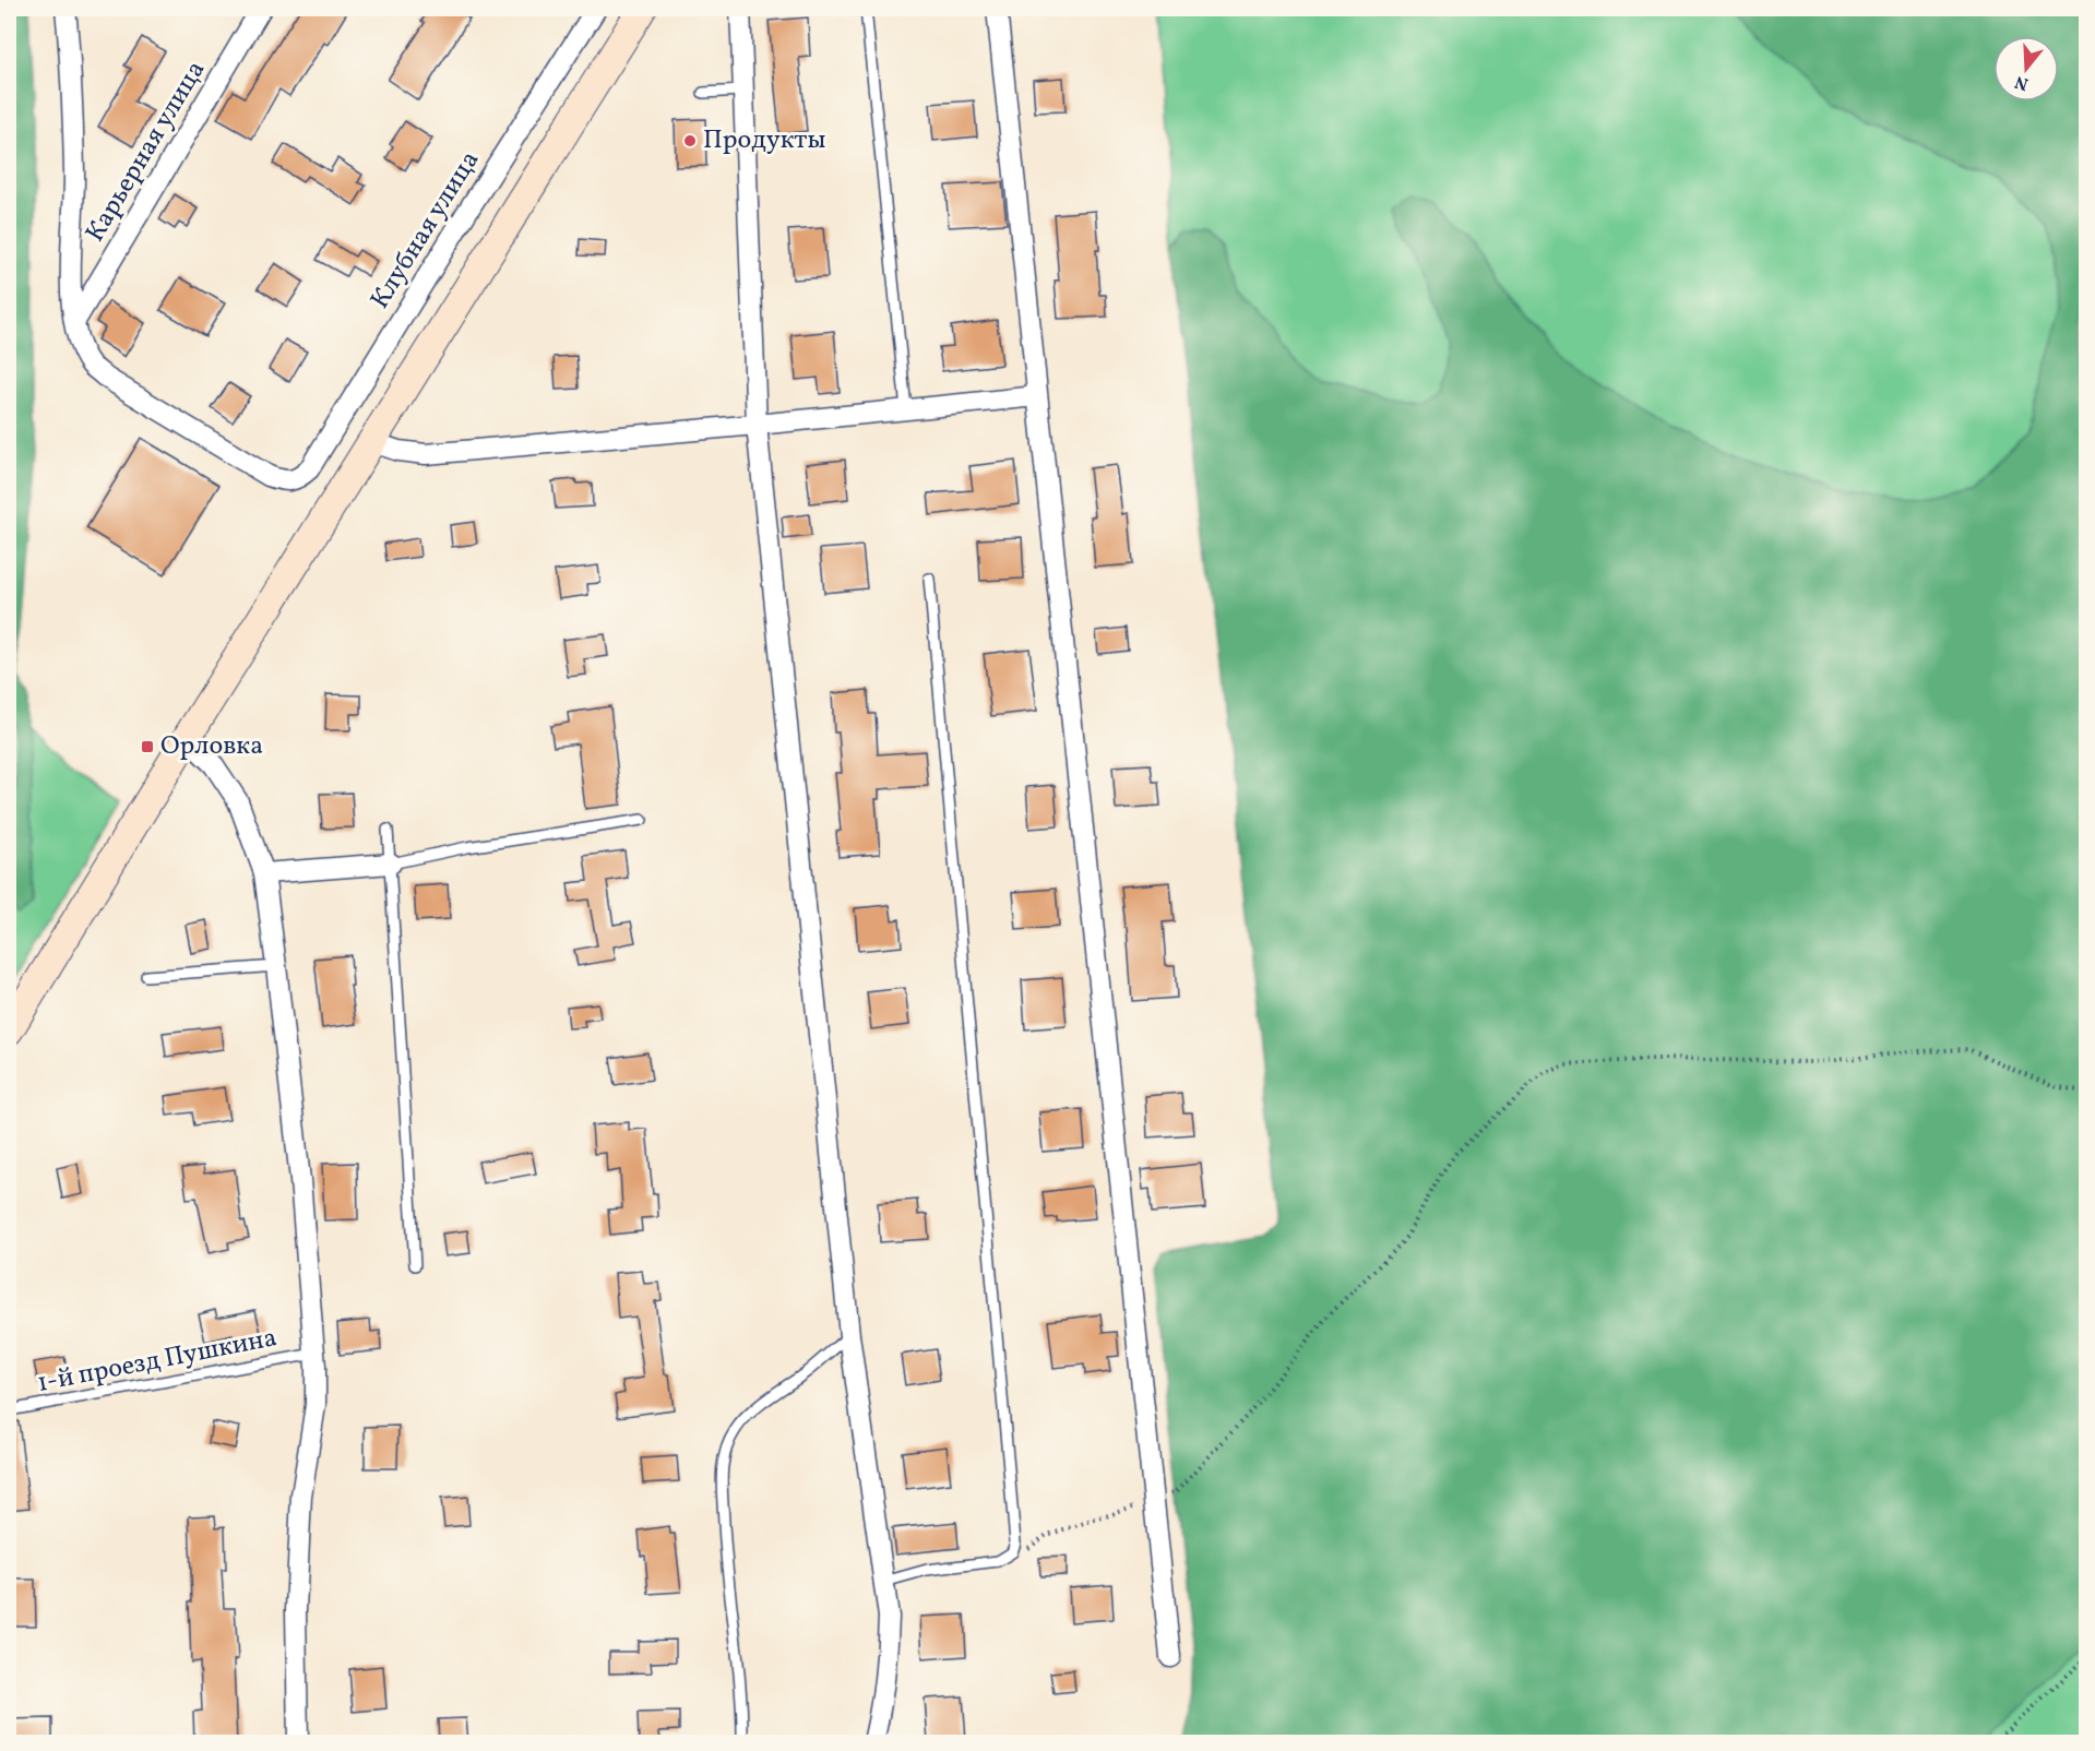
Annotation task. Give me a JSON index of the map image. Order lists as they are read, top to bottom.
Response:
{
  "streets": {
    "street": ["Карьерная улица", "Клубная улица"],
    "lane": ["1-й проезд Пушкина"]
  },
  "crossings": [
    ["Карьерная улица", "Клубная улица"]
  ],
  "places": {
    "other": ["Продукты"],
    "transit": ["Орловка"]
  },
  "north": "bottom"
}
